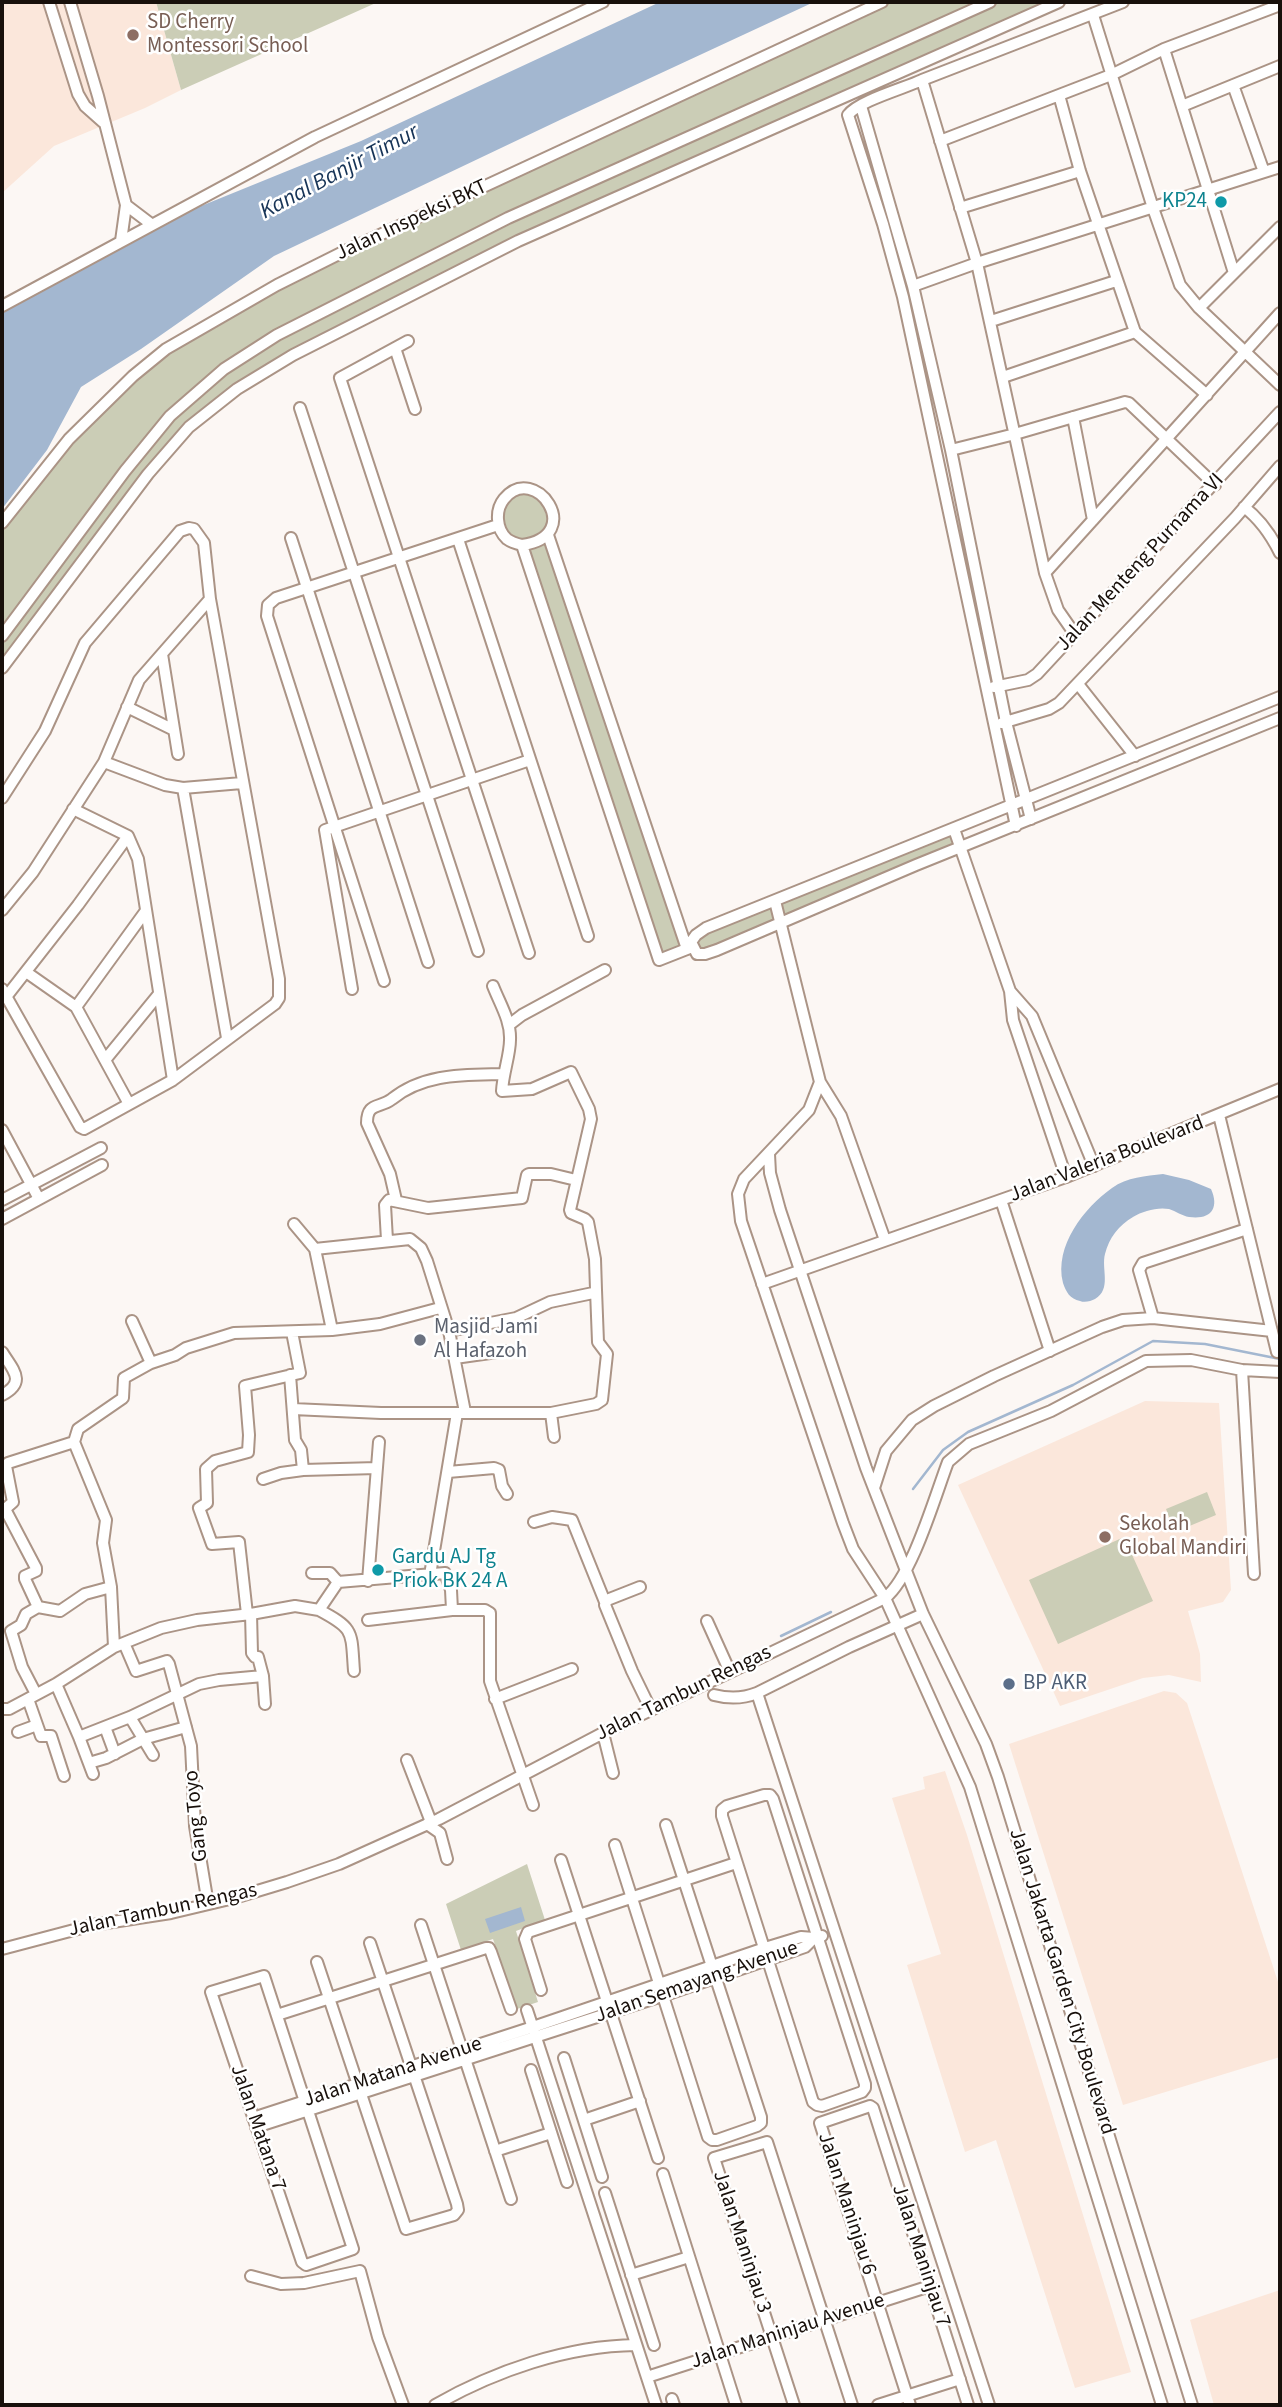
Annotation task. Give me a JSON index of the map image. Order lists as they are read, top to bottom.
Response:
{
  "streets": {
    "street": [
      "Jalan Inspeksi BKT",
      "Jalan Menteng Purnama VI",
      "Jalan Valeria Boulevard",
      "Jalan Tambun Rengas",
      "Gang Toyo",
      "Jalan Jakarta Garden City Boulevard",
      "Jalan Semayang Avenue",
      "Jalan Matana Avenue",
      "Jalan Matana 7",
      "Jalan Maninjau 6",
      "Jalan Maninjau 3",
      "Jalan Maninjau 7",
      "Jalan Maninjau Avenue"
    ]
  },
  "crossings": [
    ["Jalan Tambun Rengas", "Gang Toyo"],
    ["Jalan Tambun Rengas", "Jalan Jakarta Garden City Boulevard"],
    ["Jalan Semayang Avenue", "Jalan Matana Avenue"],
    ["Jalan Matana Avenue", "Jalan Matana 7"],
    ["Jalan Maninjau 6", "Jalan Maninjau 7"],
    ["Jalan Maninjau 6", "Jalan Maninjau Avenue"],
    ["Jalan Maninjau 3", "Jalan Maninjau Avenue"],
    ["Jalan Maninjau 7", "Jalan Maninjau Avenue"]
  ],
  "water": ["Kanal Banjir Timur"],
  "places": [
    "SD Cherry Montessori School",
    "KP24",
    "Masjid Jami Al Hafazoh",
    "Sekolah Global Mandiri",
    "Gardu AJ Tg Priok BK 24 A",
    "BP AKR"
  ]
}
